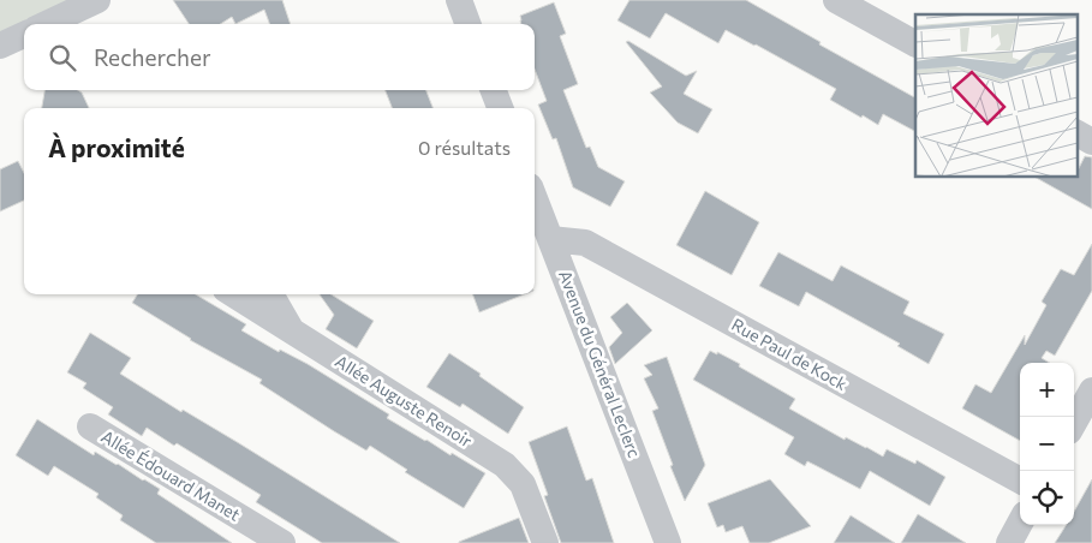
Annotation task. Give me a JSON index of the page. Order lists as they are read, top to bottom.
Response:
{
  "streets": {
    "street": [
      "Rue Paul de Kock",
      "Avenue du Général Leclerc",
      "Allée Auguste Renoir",
      "Allée Édouard Manet"
    ]
  },
  "crossings": [
    ["Rue Paul de Kock", "Avenue du Général Leclerc"]
  ],
  "page": {
    "search": "Rechercher",
    "heading": ["À proximité", "0 résultats"],
    "map_buttons": ["+", "−"]
  }
}
